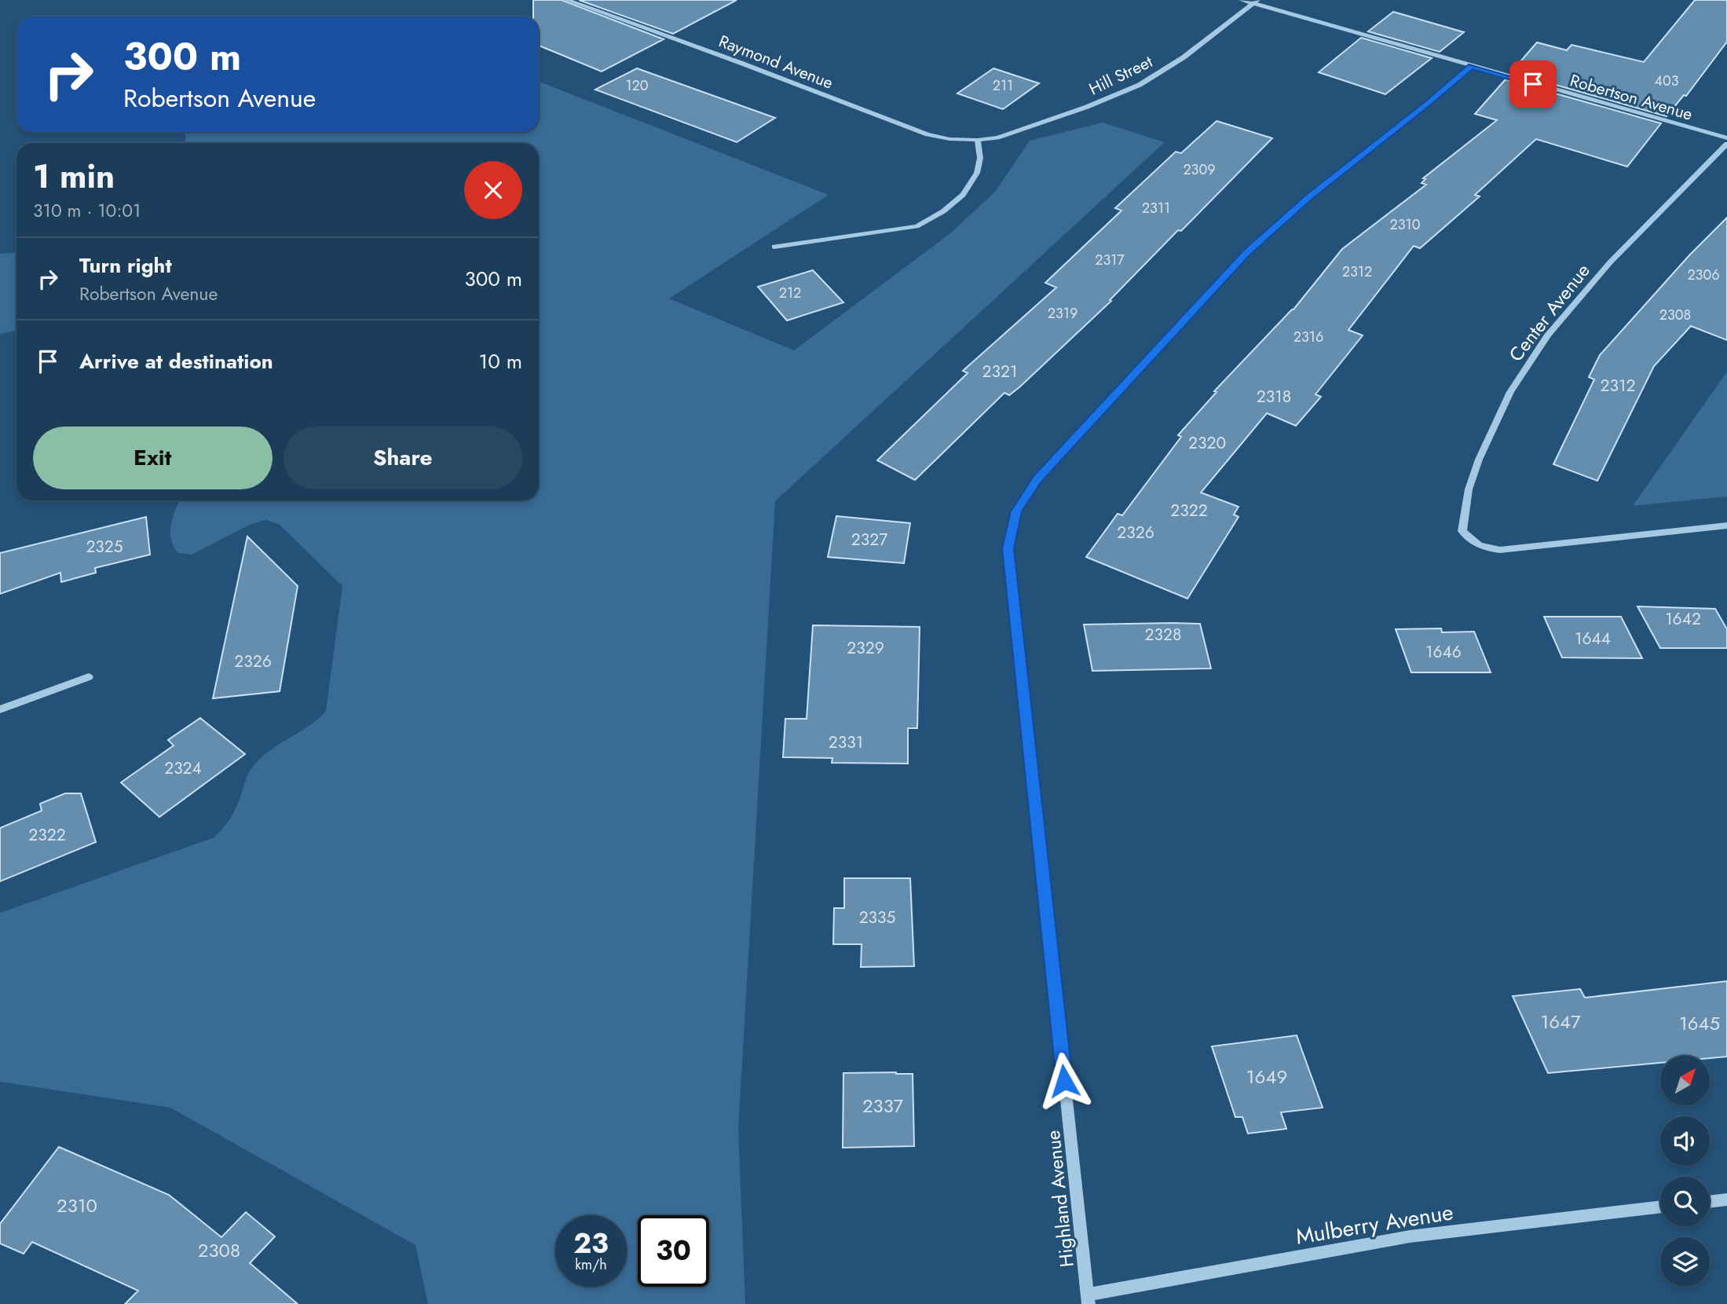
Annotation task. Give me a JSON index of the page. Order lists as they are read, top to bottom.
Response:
{
  "streets": {
    "street": [
      "Raymond Avenue",
      "Hill Street",
      "Robertson Avenue",
      "Center Avenue",
      "Highland Avenue",
      "Mulberry Avenue"
    ]
  },
  "crossings": [
    ["Raymond Avenue", "Hill Street"],
    ["Hill Street", "Robertson Avenue"],
    ["Robertson Avenue", "Highland Avenue"],
    ["Highland Avenue", "Mulberry Avenue"]
  ],
  "house_numbers": [
    "403",
    "120",
    "211",
    "2309",
    "2311",
    "2310",
    "2317",
    "2312",
    "2306",
    "212",
    "2319",
    "2308",
    "2316",
    "2321",
    "2312",
    "2318",
    "2320",
    "2322",
    "2326",
    "2327",
    "2325",
    "1642",
    "2328",
    "1644",
    "2329",
    "1646",
    "2326",
    "2331",
    "2324",
    "2322",
    "2335",
    "1647",
    "1645",
    "1649",
    "2337",
    "2310",
    "2308"
  ],
  "north": "top right",
  "page": {
    "turn": ["300 m", "Robertson Avenue"],
    "heading": ["1 min", "310 m · 10:01"],
    "list": [
      {
        "name": "Turn right",
        "note": "Robertson Avenue",
        "value": "300 m"
      },
      {
        "name": "Arrive at destination",
        "value": "10 m"
      }
    ],
    "buttons": ["Exit", "Share"],
    "speed": "23 km/h",
    "limit": "30"
  }
}
